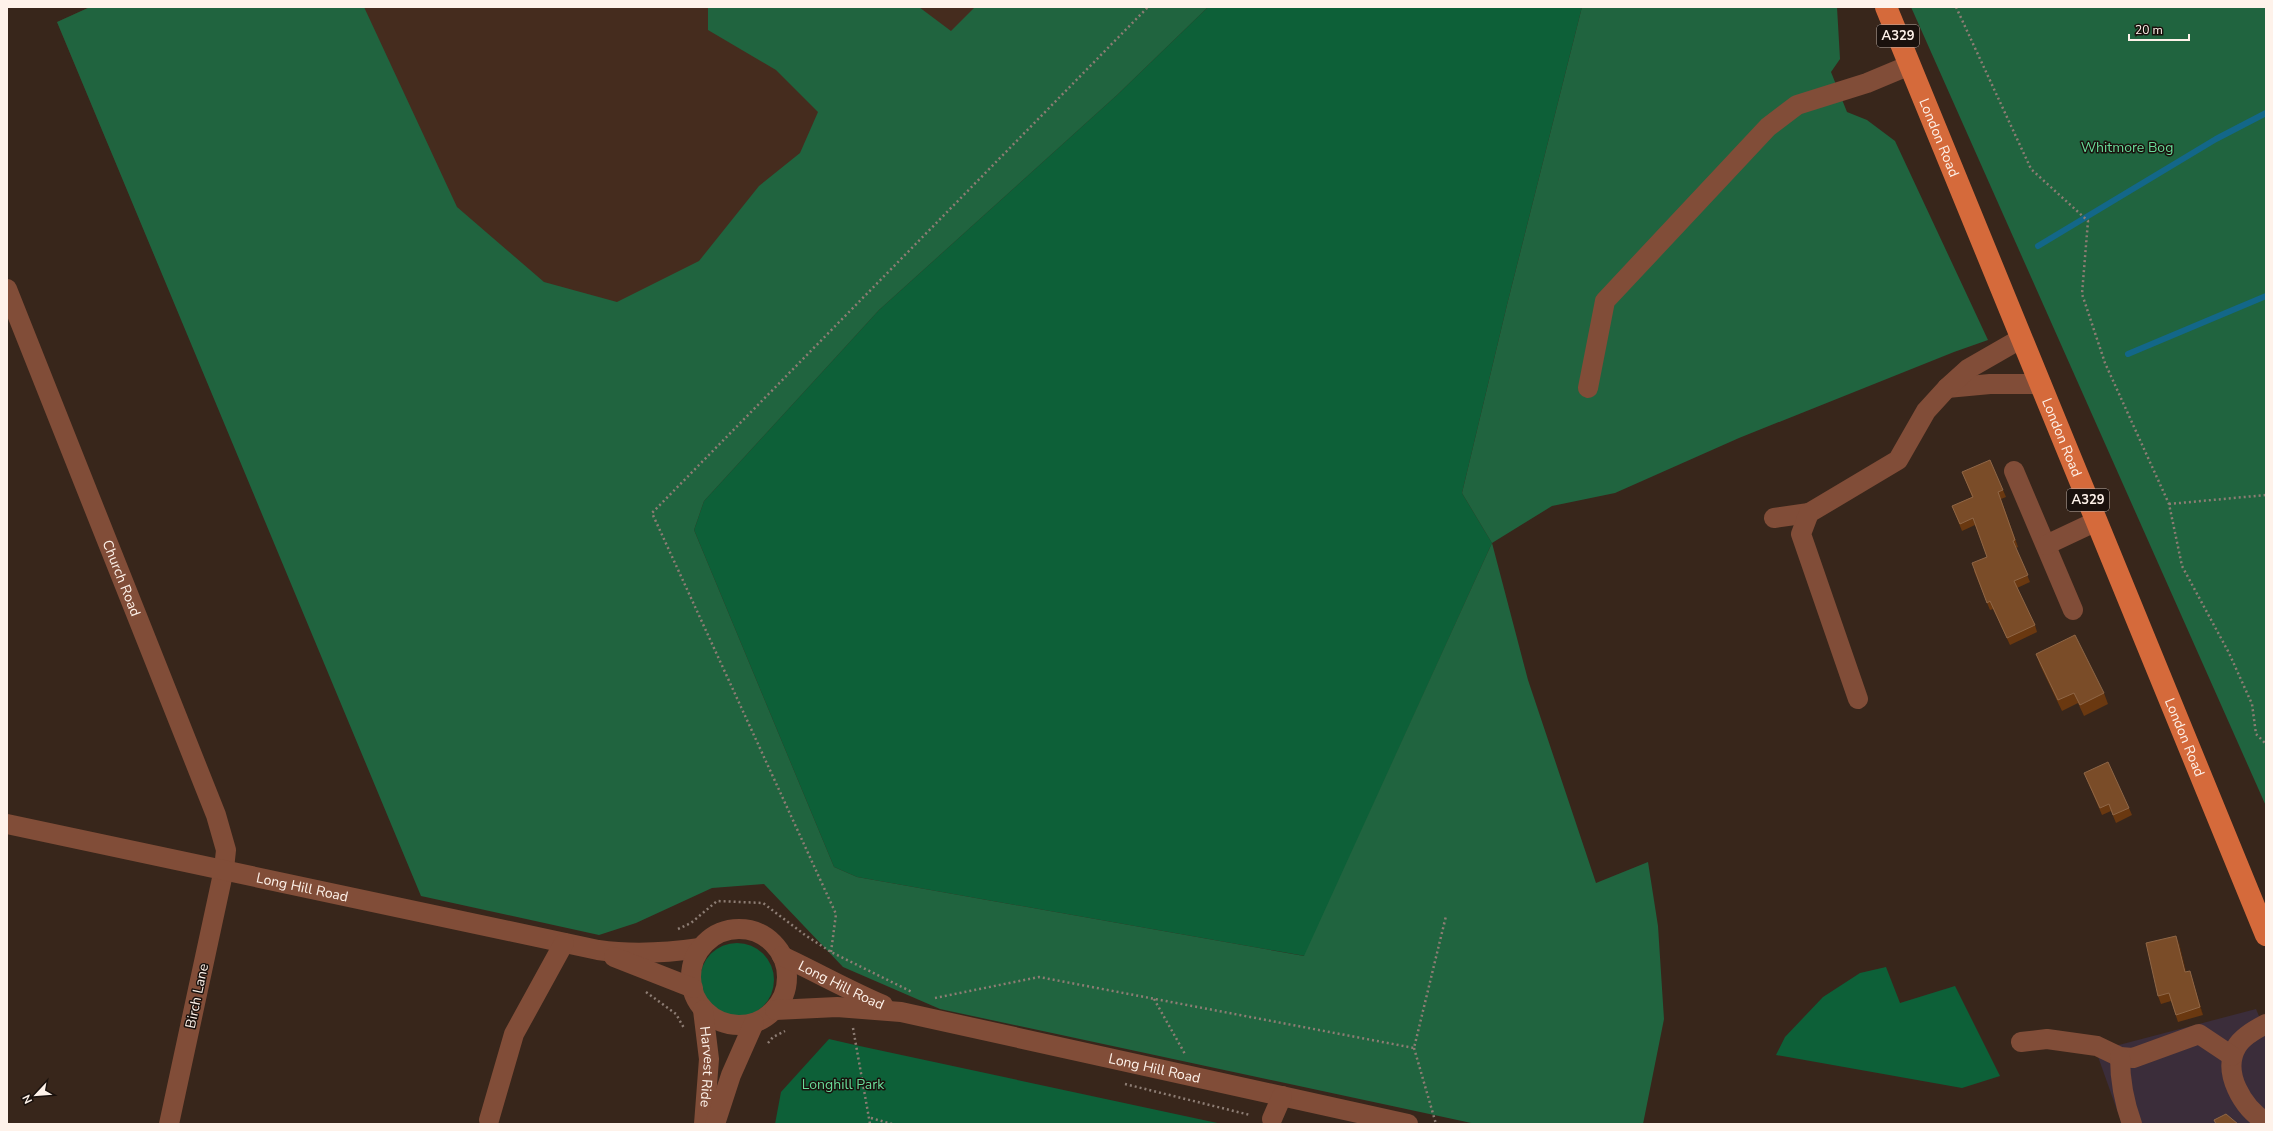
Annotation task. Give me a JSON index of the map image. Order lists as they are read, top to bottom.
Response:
{
  "streets": {
    "main road": ["A329", "London Road"],
    "street": [
      "Church Road",
      "Long Hill Road",
      "Birch Lane",
      "Harvest Ride"
    ]
  },
  "crossings": [
    ["Church Road", "Long Hill Road"],
    ["Church Road", "Birch Lane"],
    ["Long Hill Road", "Birch Lane"],
    ["Long Hill Road", "Harvest Ride"]
  ],
  "parks": ["Whitmore Bog", "Longhill Park"],
  "scale_bar": "20 m",
  "north": "bottom left"
}
